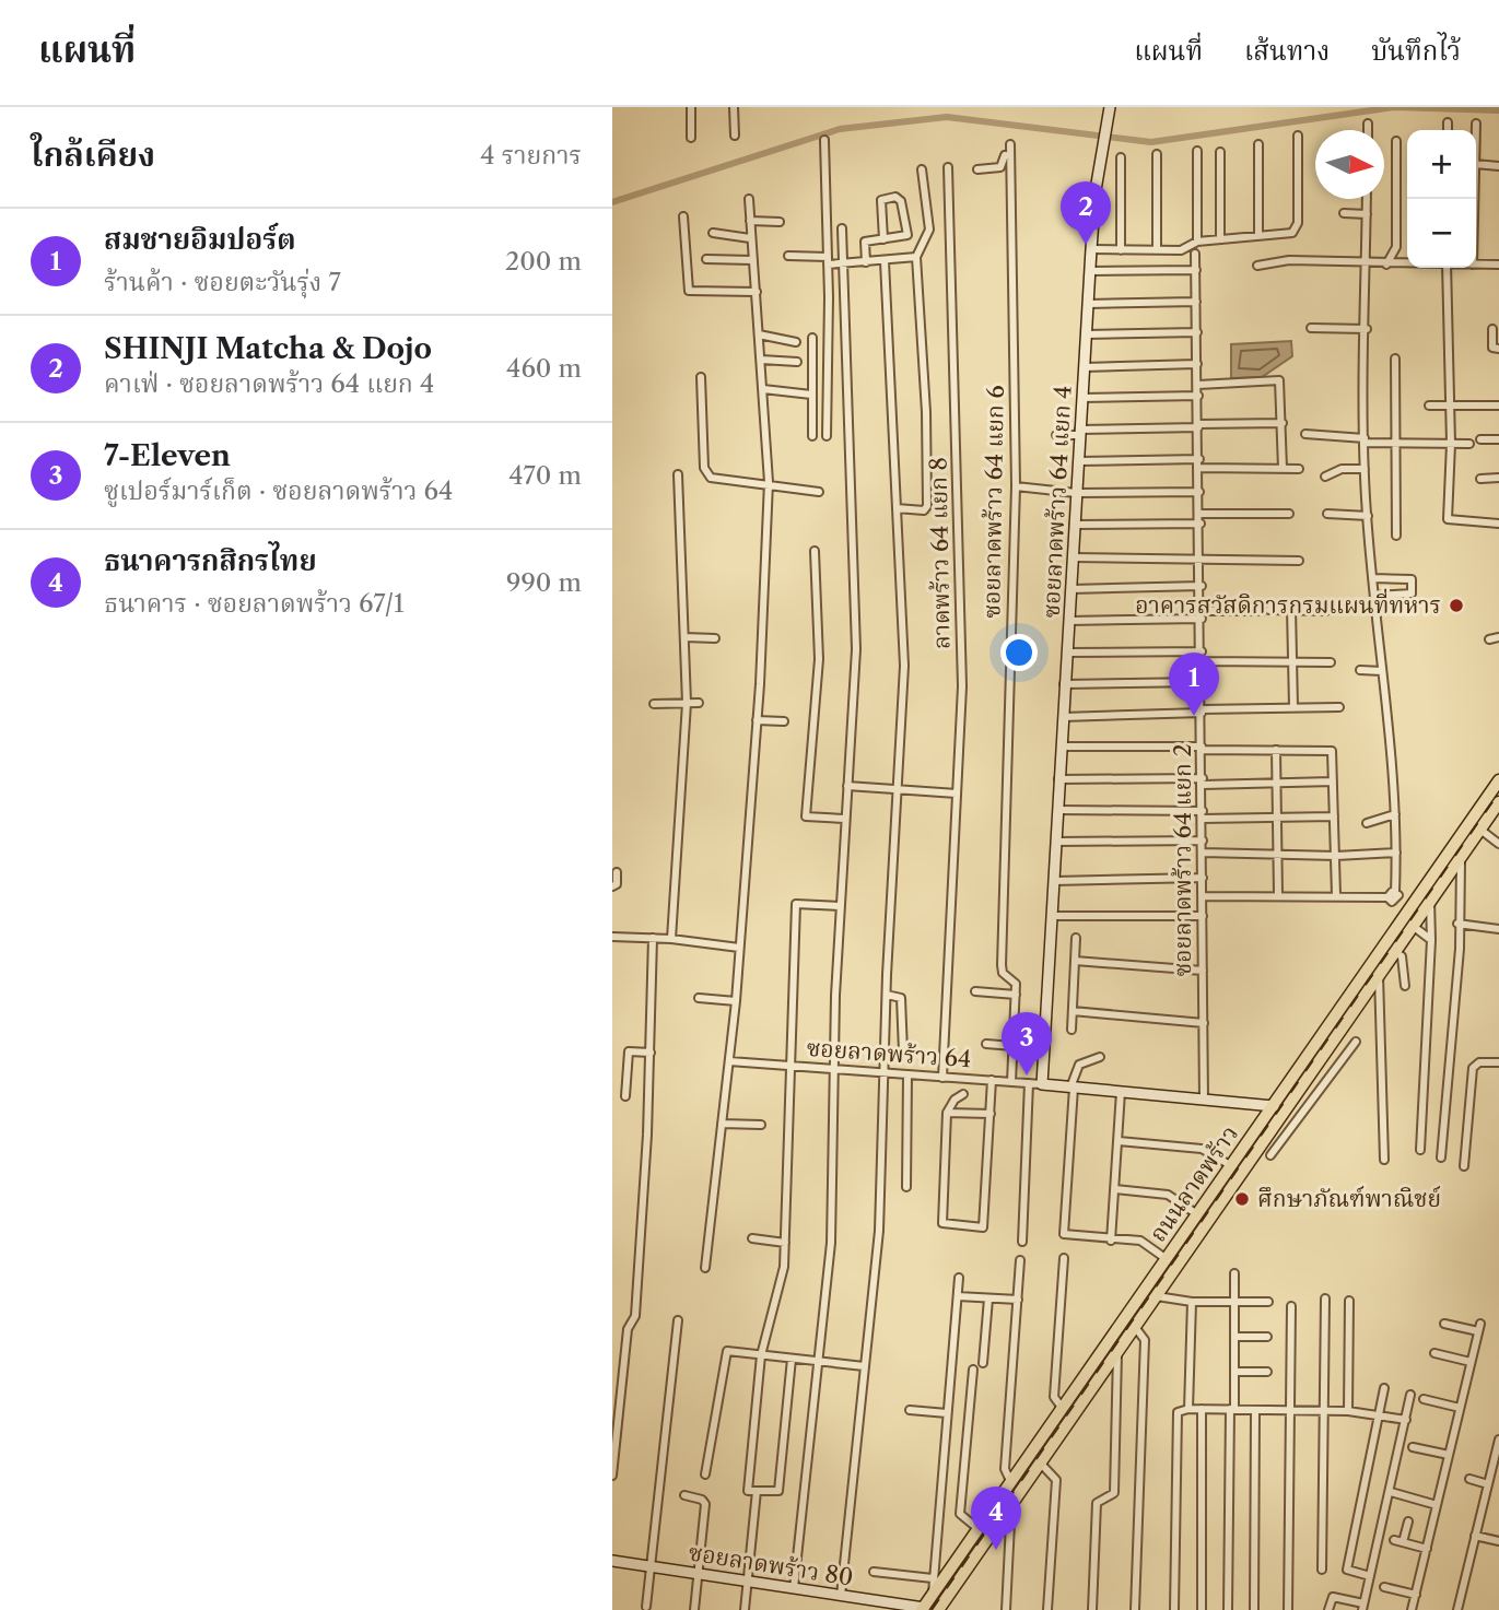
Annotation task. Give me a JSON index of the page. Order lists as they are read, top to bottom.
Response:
{
  "streets": {
    "main road": ["ถนนลาดพร้าว"],
    "street": [
      "ซอยลาดพร้าว 64 แยก 6",
      "ซอยลาดพร้าว 64 แยก 4",
      "ลาดพร้าว 64 แยก 8",
      "ซอยลาดพร้าว 64 แยก 2",
      "ซอยลาดพร้าว 64",
      "ซอยลาดพร้าว 80"
    ]
  },
  "crossings": [
    ["ซอยลาดพร้าว 64 แยก 6", "ซอยลาดพร้าว 64"],
    ["ซอยลาดพร้าว 64 แยก 4", "ซอยลาดพร้าว 64"],
    ["ลาดพร้าว 64 แยก 8", "ซอยลาดพร้าว 64"],
    ["ซอยลาดพร้าว 64 แยก 2", "ซอยลาดพร้าว 64"],
    ["ซอยลาดพร้าว 64", "ถนนลาดพร้าว"],
    ["ถนนลาดพร้าว", "ซอยลาดพร้าว 80"]
  ],
  "places": ["อาคารสวัสดิการกรมแผนที่ทหาร", "ศึกษาภัณฑ์พาณิชย์"],
  "north": "right",
  "page": {
    "header": "แผนที่",
    "nav": ["แผนที่", "เส้นทาง", "บันทึกไว้"],
    "heading": ["ใกล้เคียง", "4 รายการ"],
    "map_buttons": ["+", "−"],
    "pins": [
      "2",
      "1",
      "3",
      "4"
    ],
    "list": [
      {
        "mark": "1",
        "name": "สมชายอิมปอร์ต",
        "note": "ร้านค้า · ซอยตะวันรุ่ง 7",
        "value": "200 m"
      },
      {
        "mark": "2",
        "name": "SHINJI Matcha & Dojo",
        "note": "คาเฟ่ · ซอยลาดพร้าว 64 แยก 4",
        "value": "460 m"
      },
      {
        "mark": "3",
        "name": "7-Eleven",
        "note": "ซูเปอร์มาร์เก็ต · ซอยลาดพร้าว 64",
        "value": "470 m"
      },
      {
        "mark": "4",
        "name": "ธนาคารกสิกรไทย",
        "note": "ธนาคาร · ซอยลาดพร้าว 67/1",
        "value": "990 m"
      }
    ]
  }
}
